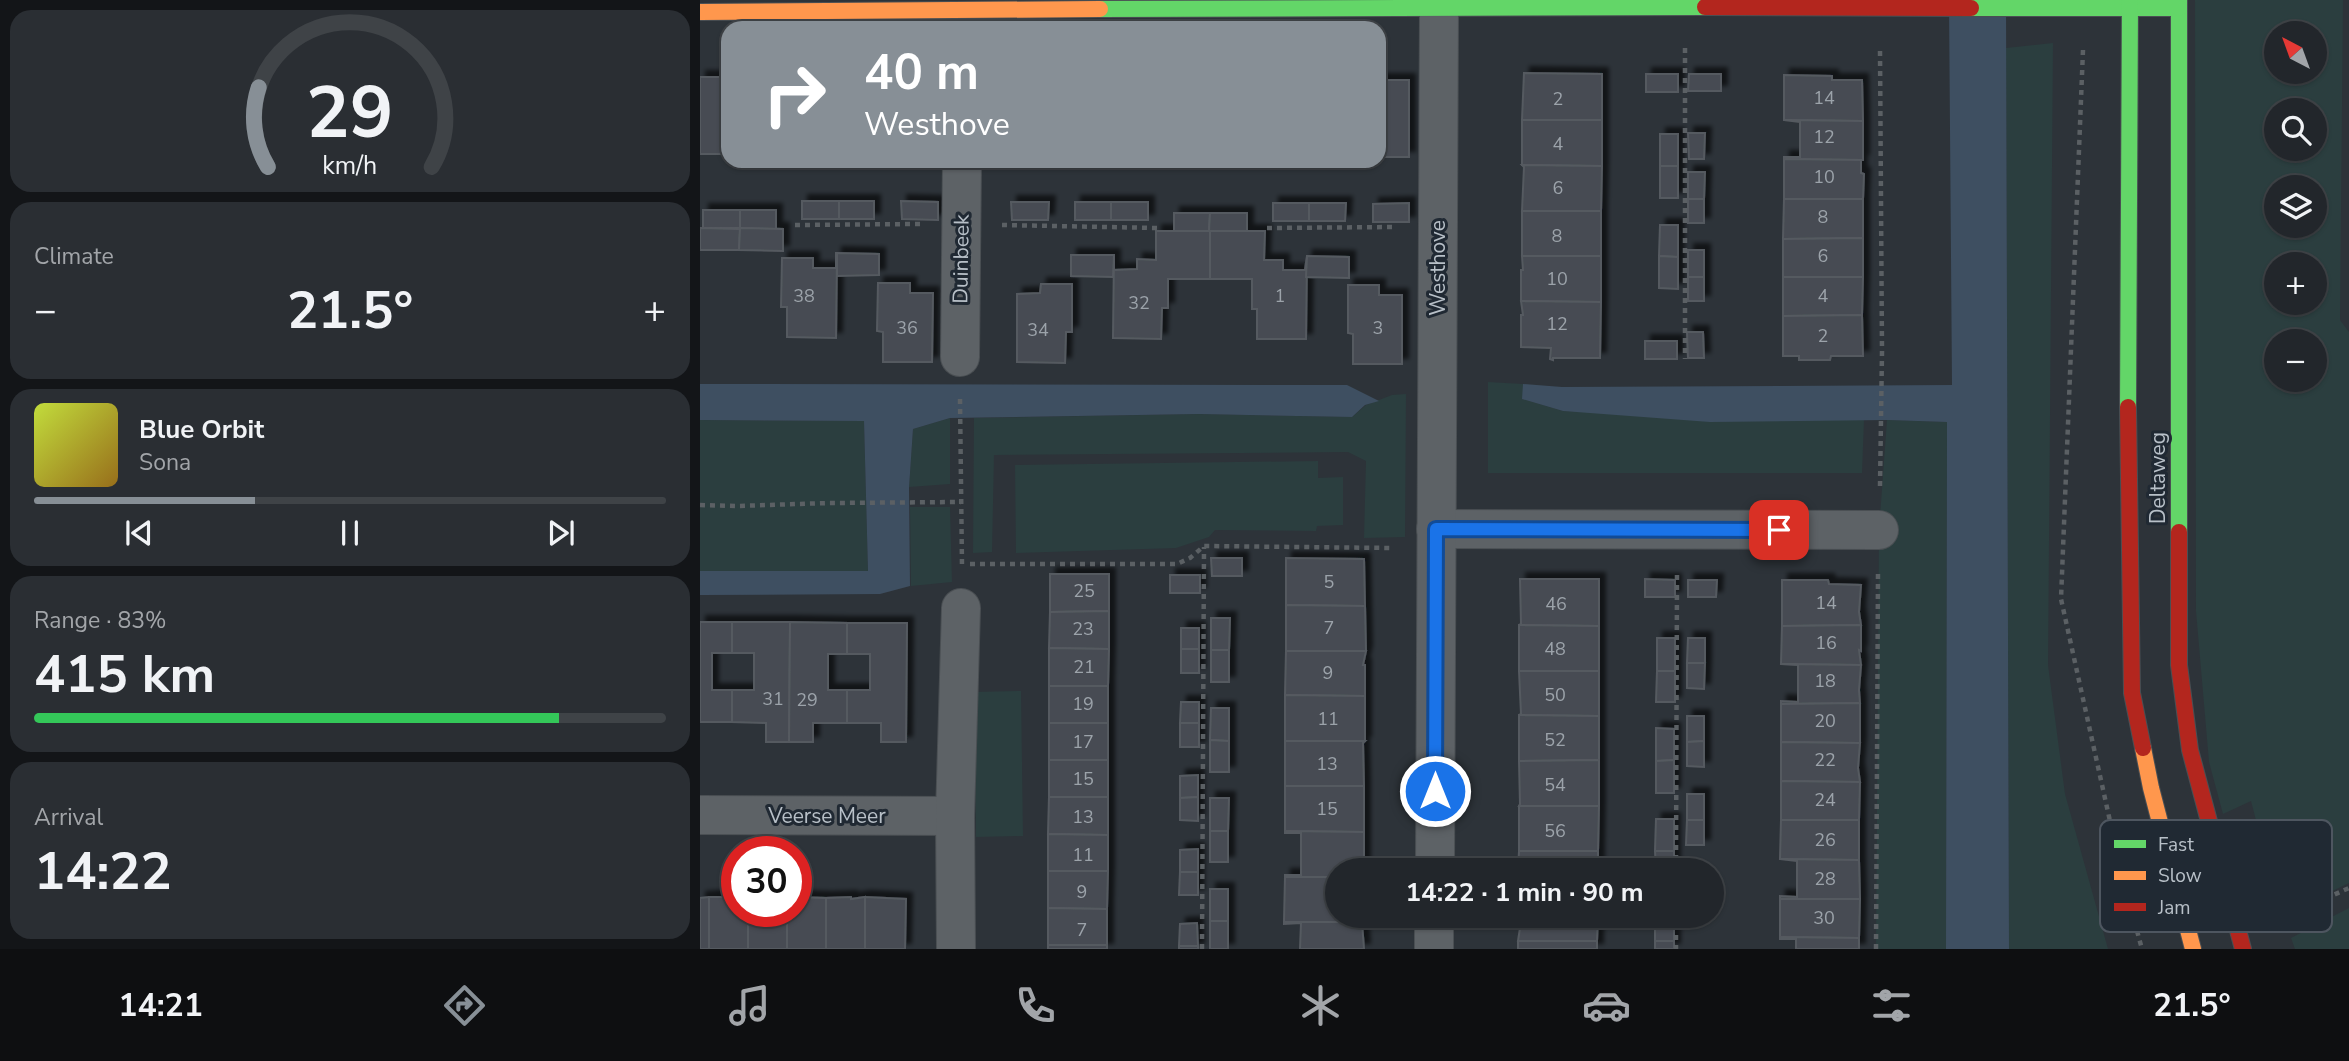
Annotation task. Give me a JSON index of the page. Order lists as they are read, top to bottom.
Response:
{
  "streets": {
    "street": [
      "Duinbeek",
      "Westhove",
      "Deltaweg",
      "Veerse Meer"
    ]
  },
  "house_numbers": [
    "14",
    "2",
    "12",
    "4",
    "10",
    "6",
    "8",
    "8",
    "6",
    "10",
    "38",
    "1",
    "4",
    "32",
    "12",
    "36",
    "3",
    "34",
    "2",
    "5",
    "25",
    "14",
    "46",
    "7",
    "23",
    "16",
    "48",
    "21",
    "9",
    "18",
    "50",
    "31",
    "29",
    "19",
    "11",
    "20",
    "52",
    "17",
    "22",
    "13",
    "15",
    "54",
    "24",
    "15",
    "13",
    "56",
    "26",
    "11",
    "28",
    "9",
    "30",
    "7"
  ],
  "legend": ["Fast", "Slow", "Jam"],
  "north": "top left",
  "page": {
    "map_buttons": ["+", "−"],
    "turn": ["40 m", "Westhove"],
    "tile": [
      "Climate",
      ["Range · 83%", "415 km"],
      ["Arrival", "14:22"]
    ],
    "heat": ["−", "21.5°", "+"],
    "song": ["Blue Orbit", "Sona"],
    "limit": "30",
    "trip": "14:22 · 1 min · 90 m",
    "tabs": ["14:21", "21.5°"],
    "gauge": ["29", "km/h"]
  }
}
